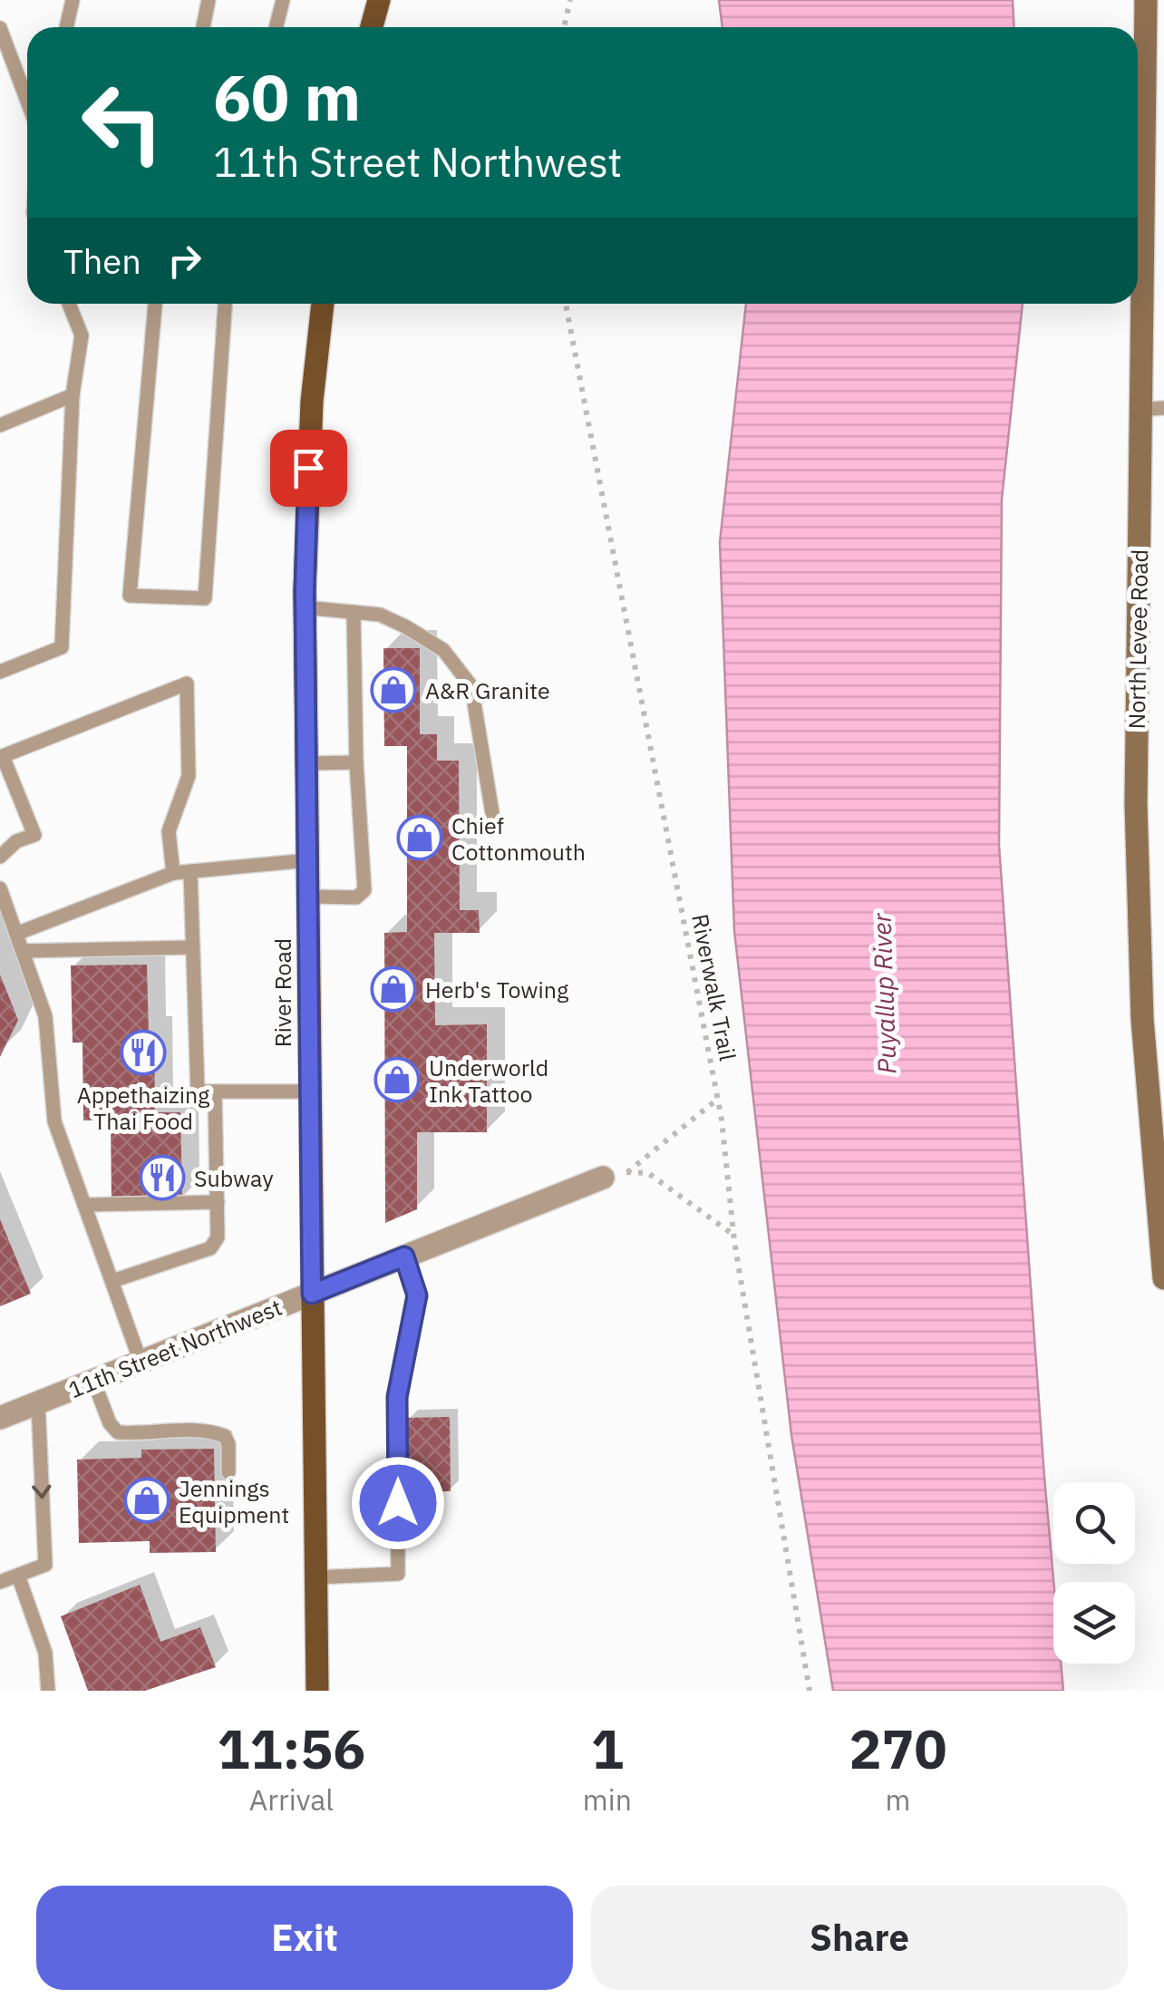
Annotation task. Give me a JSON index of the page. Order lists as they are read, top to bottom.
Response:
{
  "streets": {
    "main road": ["River Road"],
    "street": ["North Levee Road", "11th Street Northwest"],
    "path": ["Riverwalk Trail"]
  },
  "crossings": [
    ["River Road", "11th Street Northwest"]
  ],
  "water": ["Puyallup River"],
  "places": {
    "shop": [
      "A&R Granite",
      "Chief Cottonmouth",
      "Herb's Towing",
      "Underworld Ink Tattoo",
      "Jennings Equipment"
    ],
    "restaurant": ["Appethaizing Thai Food", "Subway"]
  },
  "page": {
    "turn": ["60 m", "11th Street Northwest"],
    "then": "Then",
    "eta": [
      "11:56",
      "Arrival",
      "1",
      "min",
      "270",
      "m"
    ],
    "buttons": ["Exit", "Share"]
  }
}
